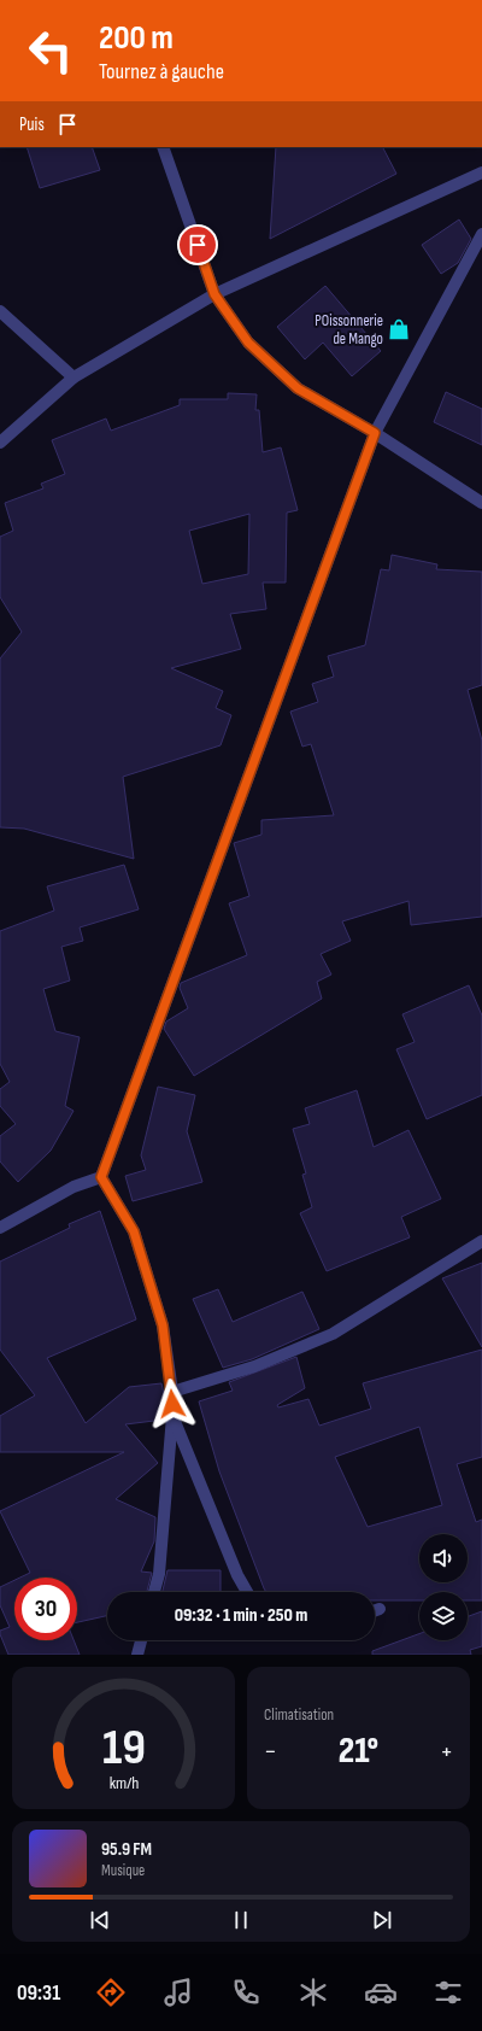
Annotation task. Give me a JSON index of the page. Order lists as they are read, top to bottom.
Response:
{
  "places": {
    "shop": ["POissonnerie de Mango"]
  },
  "page": {
    "turn": ["200 m", "Tournez à gauche"],
    "then": "Puis",
    "limit": "30",
    "trip": "09:32 · 1 min · 250 m",
    "tile": "Climatisation",
    "heat": ["−", "21°", "+"],
    "song": ["95.9 FM", "Musique"],
    "tabs": "09:31",
    "gauge": ["19", "km/h"]
  }
}
